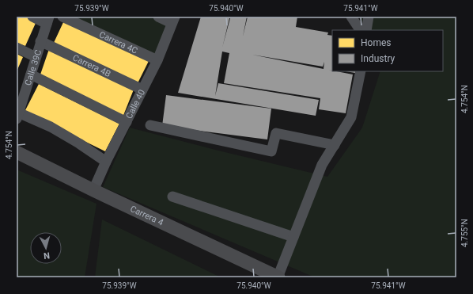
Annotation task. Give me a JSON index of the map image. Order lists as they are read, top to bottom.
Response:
{
  "streets": {
    "main road": ["Carrera 4"],
    "street": [
      "Carrera 4C",
      "Carrera 4B",
      "Calle 39C",
      "Calle 40"
    ]
  },
  "crossings": [
    ["Carrera 4C", "Calle 40"],
    ["Carrera 4B", "Calle 39C"],
    ["Carrera 4B", "Calle 40"],
    ["Calle 40", "Carrera 4"]
  ],
  "legend": ["Homes", "Industry"],
  "north": "bottom",
  "coordinates": [
    "75.939°W",
    "75.940°W",
    "75.941°W",
    "4.754°N",
    "4.755°N"
  ]
}
